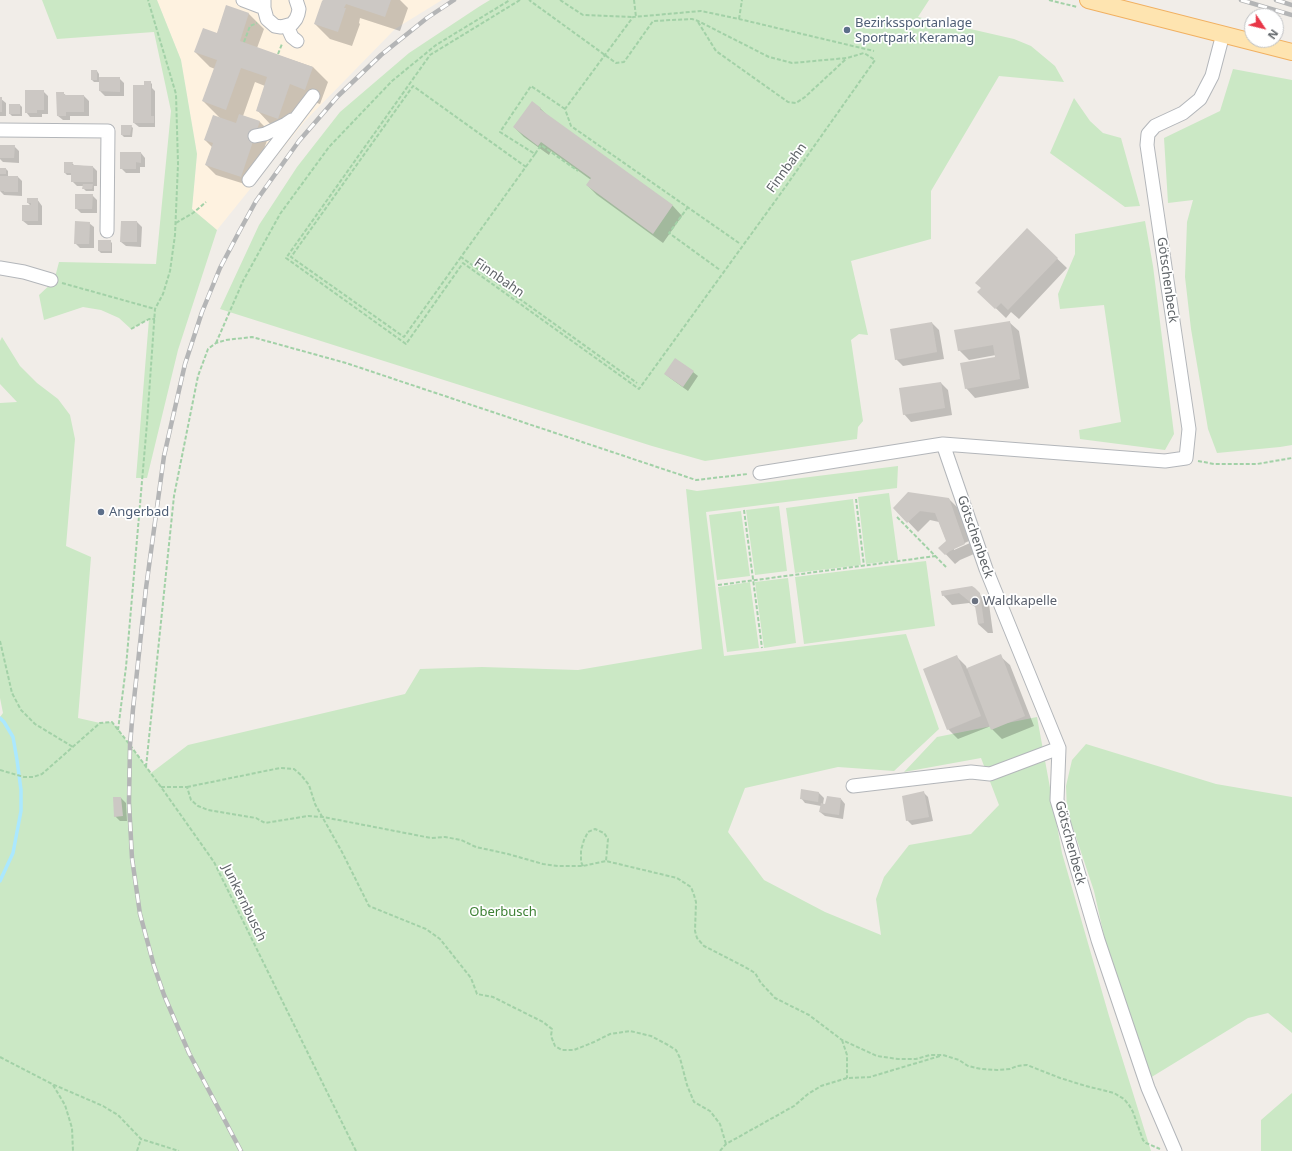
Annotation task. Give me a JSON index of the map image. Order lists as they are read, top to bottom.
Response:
{
  "streets": {
    "street": ["Götschenbeck"],
    "path": ["Finnbahn", "Junkernbusch"]
  },
  "parks": ["Oberbusch"],
  "places": ["Bezirkssportanlage Sportpark Keramag", "Angerbad", "Waldkapelle"],
  "north": "bottom right"
}
